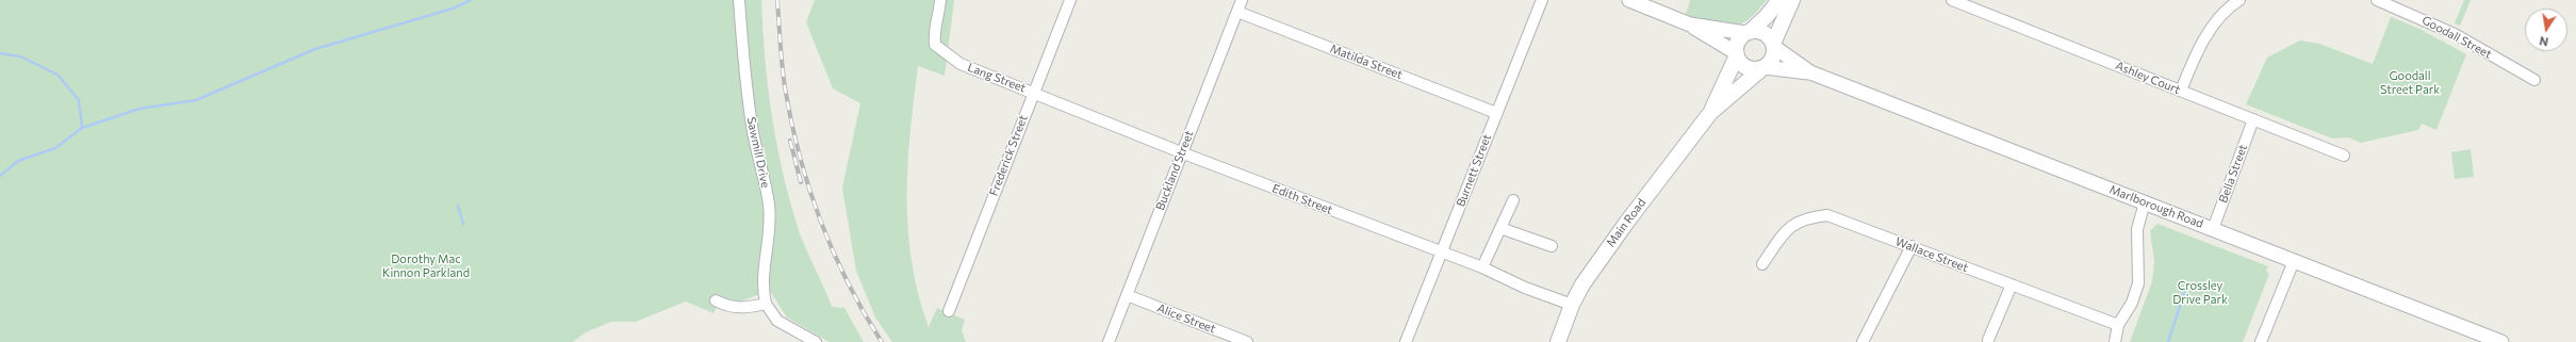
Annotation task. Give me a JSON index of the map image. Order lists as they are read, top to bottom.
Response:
{
  "streets": {
    "main road": ["Main Road"],
    "street": [
      "Goodall Street",
      "Matilda Street",
      "Lang Street",
      "Ashley Court",
      "Sawmill Drive",
      "Frederick Street",
      "Buckland Street",
      "Burnett Street",
      "Bella Street",
      "Edith Street",
      "Marlborough Road",
      "Wallace Street",
      "Alice Street"
    ]
  },
  "crossings": [
    ["Matilda Street", "Buckland Street"],
    ["Matilda Street", "Burnett Street"],
    ["Lang Street", "Frederick Street"],
    ["Lang Street", "Edith Street"],
    ["Ashley Court", "Bella Street"],
    ["Frederick Street", "Edith Street"],
    ["Buckland Street", "Edith Street"],
    ["Buckland Street", "Alice Street"],
    ["Burnett Street", "Edith Street"],
    ["Bella Street", "Marlborough Road"],
    ["Edith Street", "Main Road"],
    ["Marlborough Road", "Main Road"]
  ],
  "parks": ["Goodall Street Park", "Dorothy Mac Kinnon Parkland", "Crossley Drive Park"],
  "north": "bottom"
}
